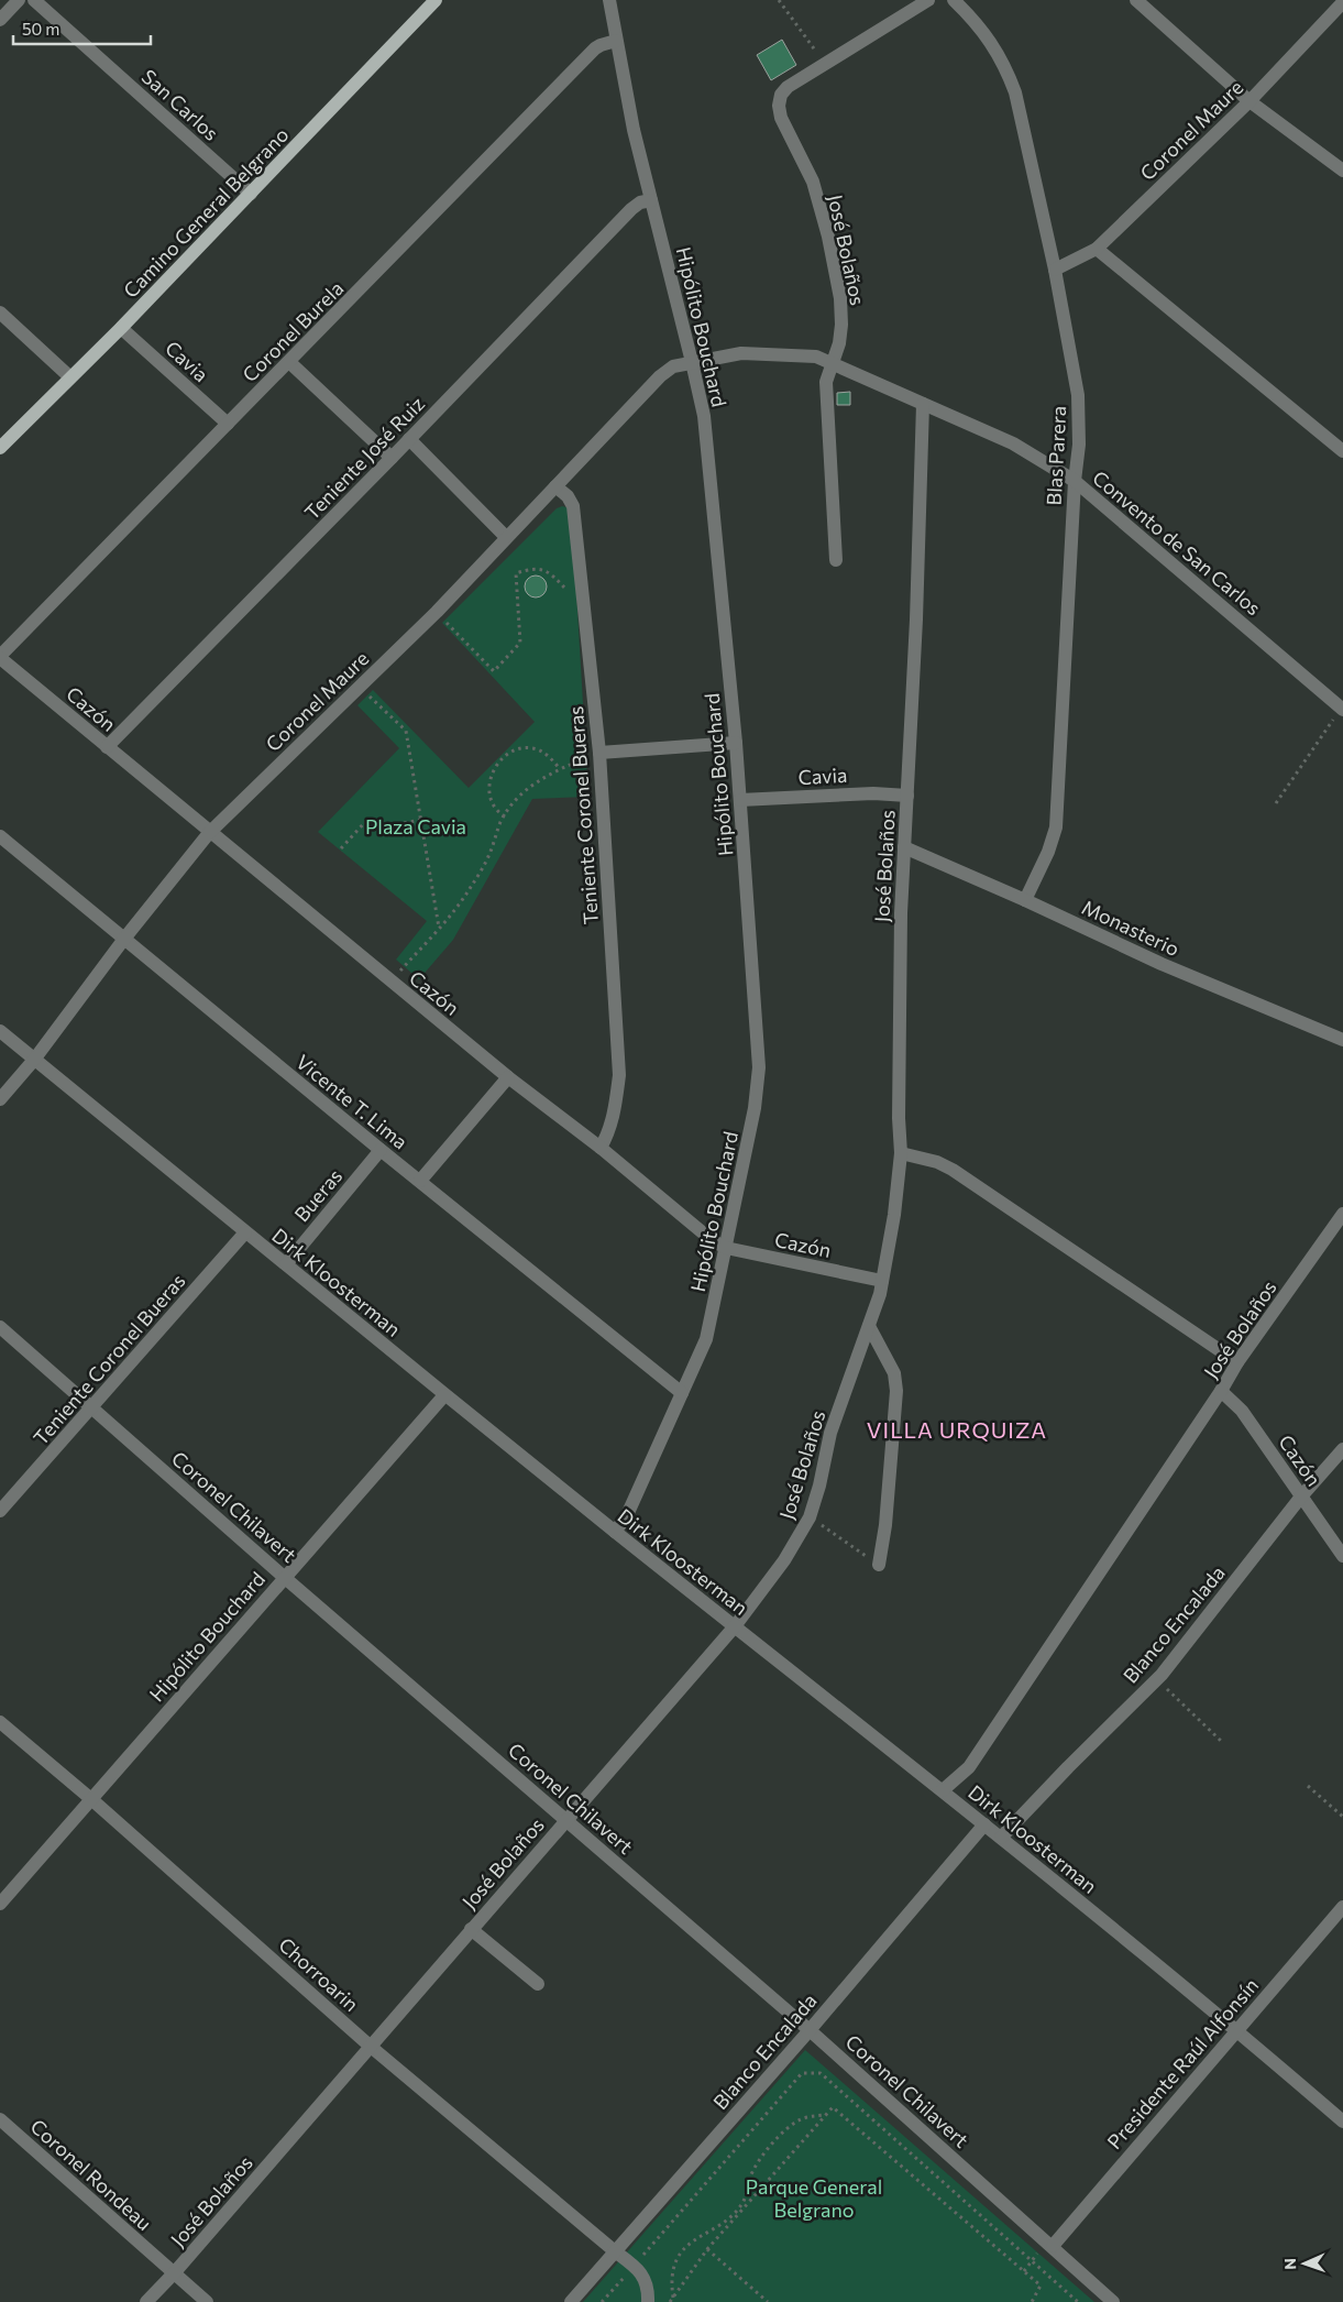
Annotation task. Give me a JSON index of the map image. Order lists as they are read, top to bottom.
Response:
{
  "streets": {
    "main road": ["Camino General Belgrano"],
    "street": [
      "San Carlos",
      "Coronel Maure",
      "José Bolaños",
      "Hipólito Bouchard",
      "Coronel Burela",
      "Cavia",
      "Blas Parera",
      "Teniente José Ruiz",
      "Convento de San Carlos",
      "Cazón",
      "Teniente Coronel Bueras",
      "Monasterio",
      "Vicente T. Lima",
      "Bueras",
      "Dirk Kloosterman",
      "Coronel Chilavert",
      "Blanco Encalada",
      "Chorroarin",
      "Presidente Raúl Alfonsín",
      "Coronel Rondeau"
    ]
  },
  "crossings": [
    ["San Carlos", "Camino General Belgrano"],
    ["Coronel Maure", "Hipólito Bouchard"],
    ["Coronel Maure", "Blas Parera"],
    ["Coronel Maure", "Convento de San Carlos"],
    ["Coronel Maure", "Cazón"],
    ["Coronel Maure", "Teniente Coronel Bueras"],
    ["Coronel Maure", "Vicente T. Lima"],
    ["Coronel Maure", "Dirk Kloosterman"],
    ["Camino General Belgrano", "Cavia"],
    ["José Bolaños", "Cavia"],
    ["José Bolaños", "Convento de San Carlos"],
    ["José Bolaños", "Cazón"],
    ["José Bolaños", "Monasterio"],
    ["José Bolaños", "Dirk Kloosterman"],
    ["José Bolaños", "Coronel Chilavert"],
    ["José Bolaños", "Chorroarin"],
    ["José Bolaños", "Coronel Rondeau"],
    ["Hipólito Bouchard", "Coronel Burela"],
    ["Hipólito Bouchard", "Cavia"],
    ["Hipólito Bouchard", "Teniente José Ruiz"],
    ["Hipólito Bouchard", "Convento de San Carlos"],
    ["Hipólito Bouchard", "Cazón"],
    ["Hipólito Bouchard", "Vicente T. Lima"],
    ["Hipólito Bouchard", "Dirk Kloosterman"],
    ["Hipólito Bouchard", "Coronel Chilavert"],
    ["Hipólito Bouchard", "Chorroarin"],
    ["Coronel Burela", "Cavia"],
    ["Coronel Burela", "Cazón"],
    ["Blas Parera", "Convento de San Carlos"],
    ["Blas Parera", "Monasterio"],
    ["Teniente José Ruiz", "Cazón"],
    ["Cazón", "Teniente Coronel Bueras"],
    ["Cazón", "Blanco Encalada"],
    ["Teniente Coronel Bueras", "Dirk Kloosterman"],
    ["Teniente Coronel Bueras", "Coronel Chilavert"],
    ["Vicente T. Lima", "Bueras"],
    ["Bueras", "Dirk Kloosterman"],
    ["Dirk Kloosterman", "Blanco Encalada"],
    ["Dirk Kloosterman", "Presidente Raúl Alfonsín"],
    ["Coronel Chilavert", "Blanco Encalada"],
    ["Coronel Chilavert", "Presidente Raúl Alfonsín"],
    ["Blanco Encalada", "Chorroarin"]
  ],
  "districts": ["VILLA URQUIZA"],
  "parks": ["Plaza Cavia", "Parque General Belgrano"],
  "scale_bar": "50 m",
  "north": "left"
}
